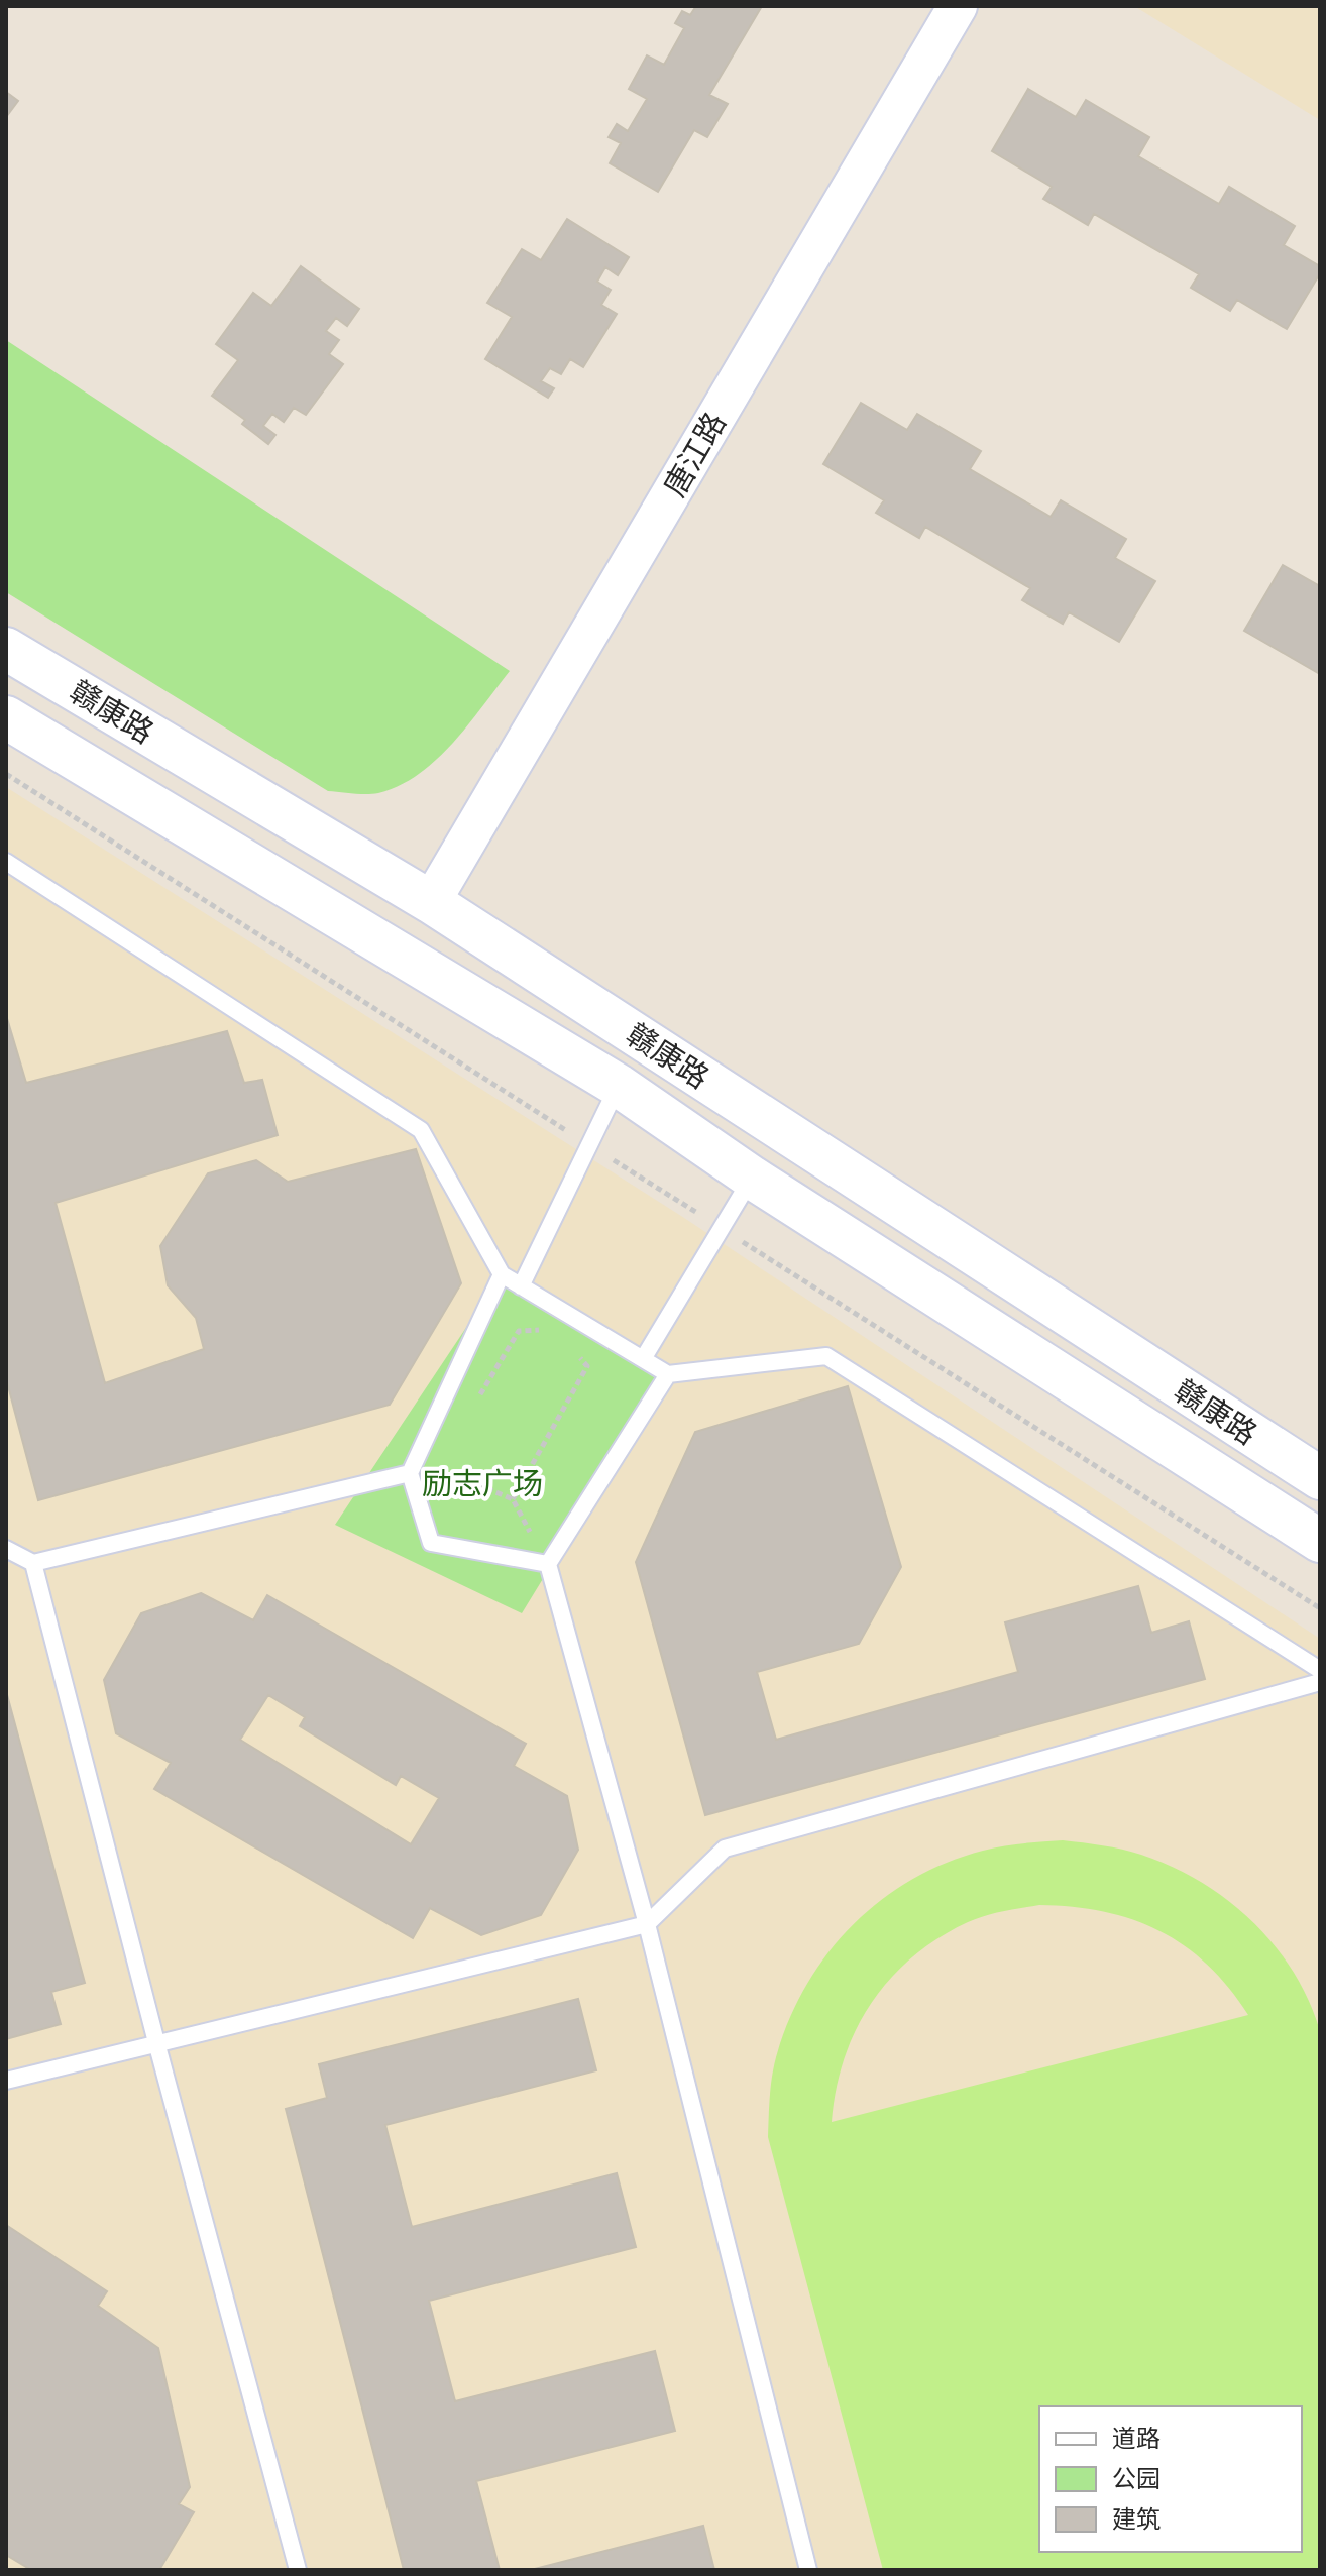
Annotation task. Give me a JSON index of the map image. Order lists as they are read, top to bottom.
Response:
{
  "streets": {
    "main road": ["赣康路"],
    "street": ["唐江路"]
  },
  "crossings": [
    ["唐江路", "赣康路"]
  ],
  "parks": ["励志广场"],
  "legend": ["道路", "公园", "建筑"]
}
